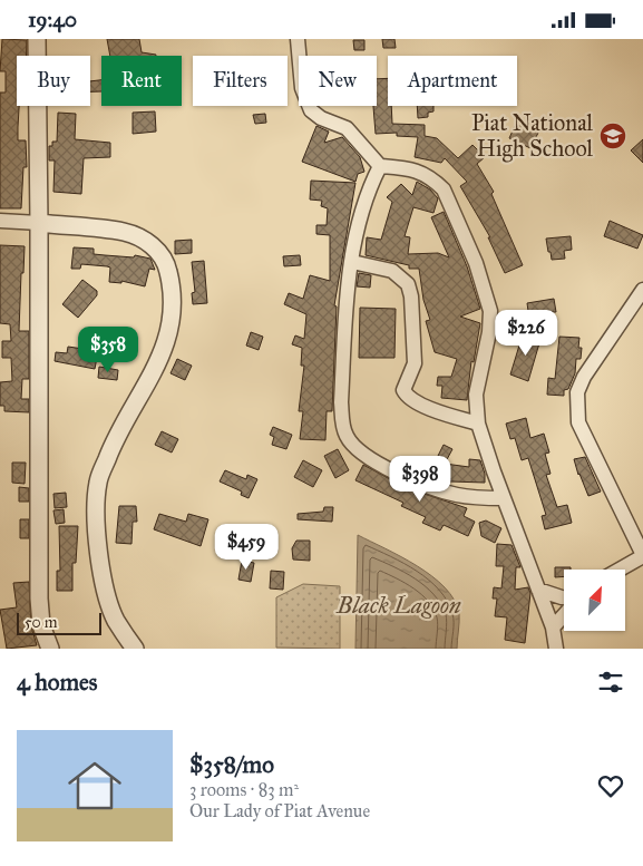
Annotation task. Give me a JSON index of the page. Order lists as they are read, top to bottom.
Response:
{
  "water": ["Black Lagoon"],
  "places": {
    "school or university": ["Piat National High School"]
  },
  "scale_bar": "50 m",
  "north": "top right",
  "page": {
    "status": "19:40",
    "chip": [
      "Buy",
      "Rent",
      "Filters",
      "New",
      "Apartment"
    ],
    "price": [
      "$226",
      "$358",
      "$398",
      "$459"
    ],
    "scale": "50 m",
    "heading": "4 homes",
    "list": [
      {
        "name": "$358/mo",
        "note": "3 rooms · 83 m² · Our Lady of Piat Avenue"
      }
    ]
  }
}
